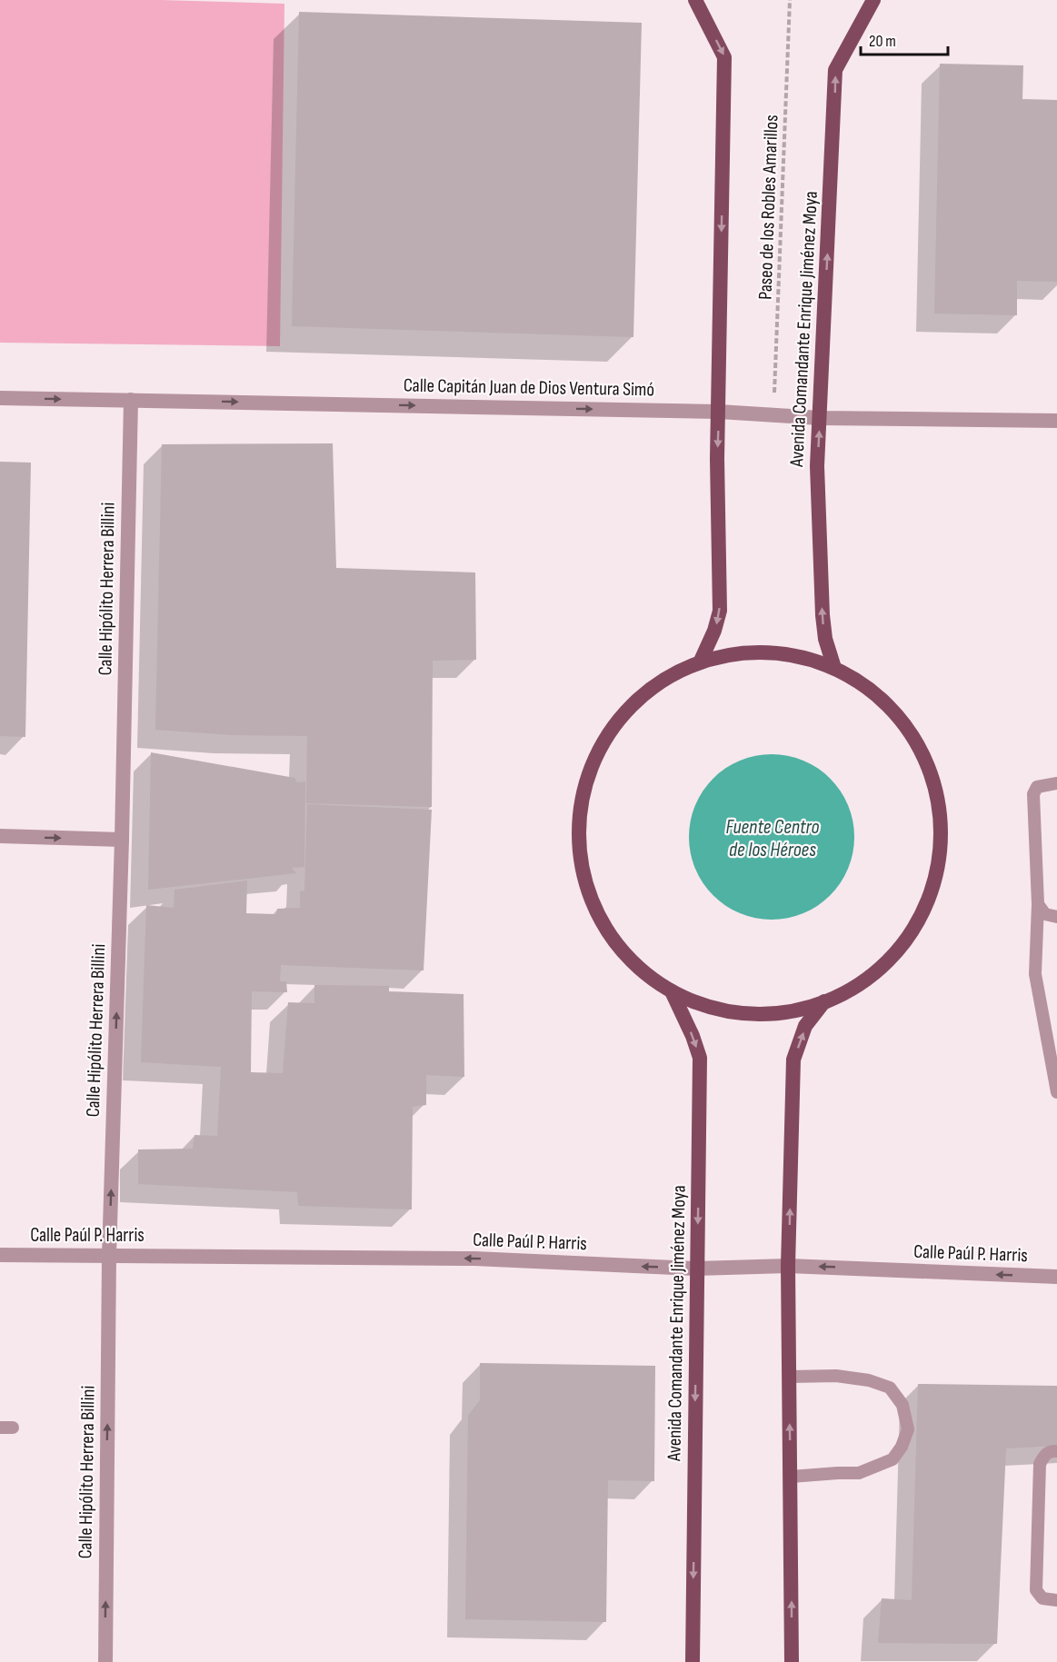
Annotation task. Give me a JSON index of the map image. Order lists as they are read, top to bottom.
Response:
{
  "streets": {
    "main road": ["Avenida Comandante Enrique Jiménez Moya"],
    "street": ["Calle Capitán Juan de Dios Ventura Simó", "Calle Hipólito Herrera Billini", "Calle Paúl P. Harris"],
    "path": ["Paseo de los Robles Amarillos"]
  },
  "crossings": [
    ["Paseo de los Robles Amarillos", "Calle Capitán Juan de Dios Ventura Simó"],
    ["Avenida Comandante Enrique Jiménez Moya", "Calle Capitán Juan de Dios Ventura Simó"],
    ["Avenida Comandante Enrique Jiménez Moya", "Calle Paúl P. Harris"],
    ["Calle Capitán Juan de Dios Ventura Simó", "Calle Hipólito Herrera Billini"],
    ["Calle Hipólito Herrera Billini", "Calle Paúl P. Harris"]
  ],
  "one_way": ["Calle Capitán Juan de Dios Ventura Simó", "Calle Hipólito Herrera Billini", "Calle Paúl P. Harris"],
  "water": ["Fuente Centro de los Héroes"],
  "scale_bar": "20 m"
}
